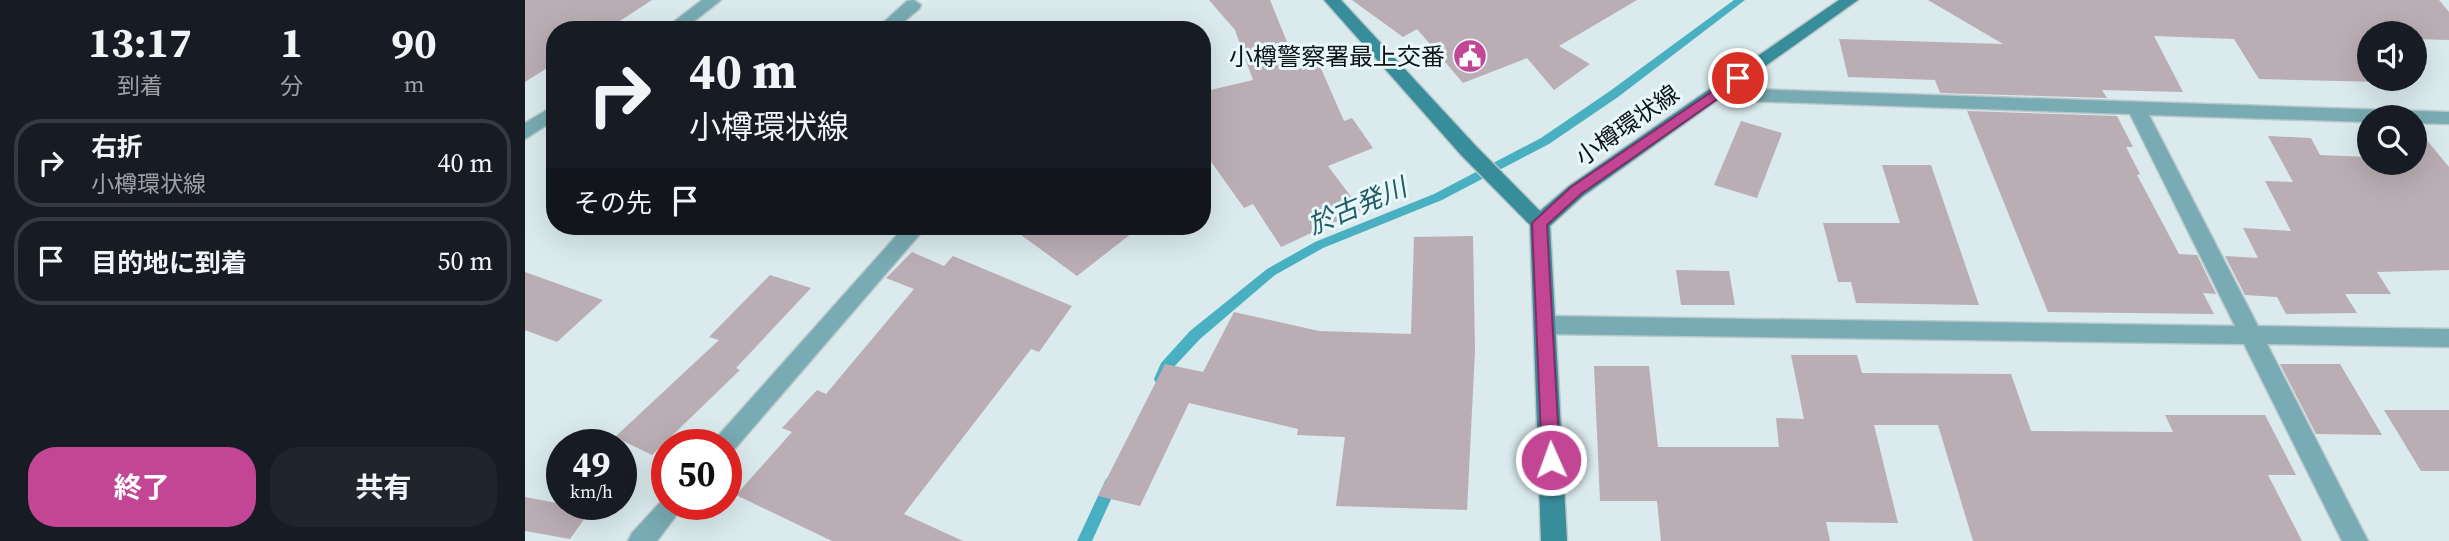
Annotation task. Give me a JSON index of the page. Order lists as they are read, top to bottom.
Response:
{
  "streets": {
    "main road": ["小樽環状線"]
  },
  "water": ["於古発川"],
  "places": {
    "public building": ["小樽警察署最上交番"]
  },
  "page": {
    "eta": [
      "13:17",
      "到着",
      "1",
      "分",
      "90",
      "m"
    ],
    "turn": ["40 m", "小樽環状線"],
    "list": [
      {
        "name": "右折",
        "note": "小樽環状線",
        "value": "40 m"
      },
      {
        "name": "目的地に到着",
        "value": "50 m"
      }
    ],
    "then": "その先",
    "speed": "49 km/h",
    "limit": "50",
    "buttons": ["終了", "共有"]
  }
}
